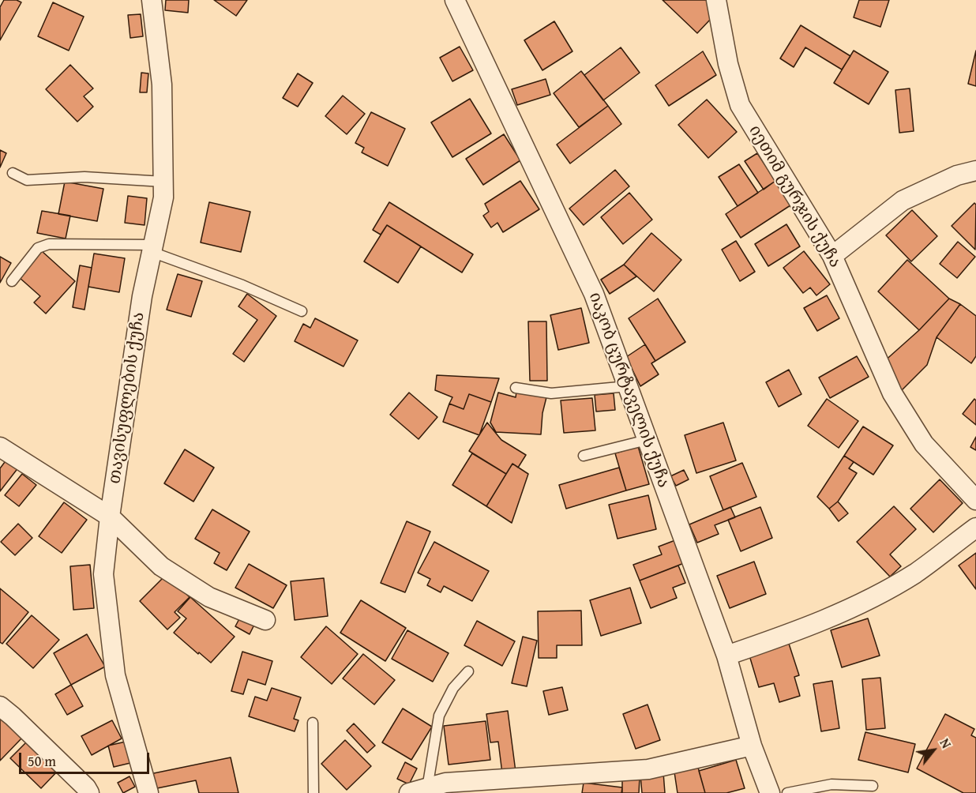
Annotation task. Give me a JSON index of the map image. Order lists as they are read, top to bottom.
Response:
{
  "streets": {
    "street": ["იეთიმ გურჯის ქუჩა", "იაკობ ცურტაველის ქუჩა", "თავისუფლების ქუჩა"]
  },
  "scale_bar": "50 m",
  "north": "top right"
}
